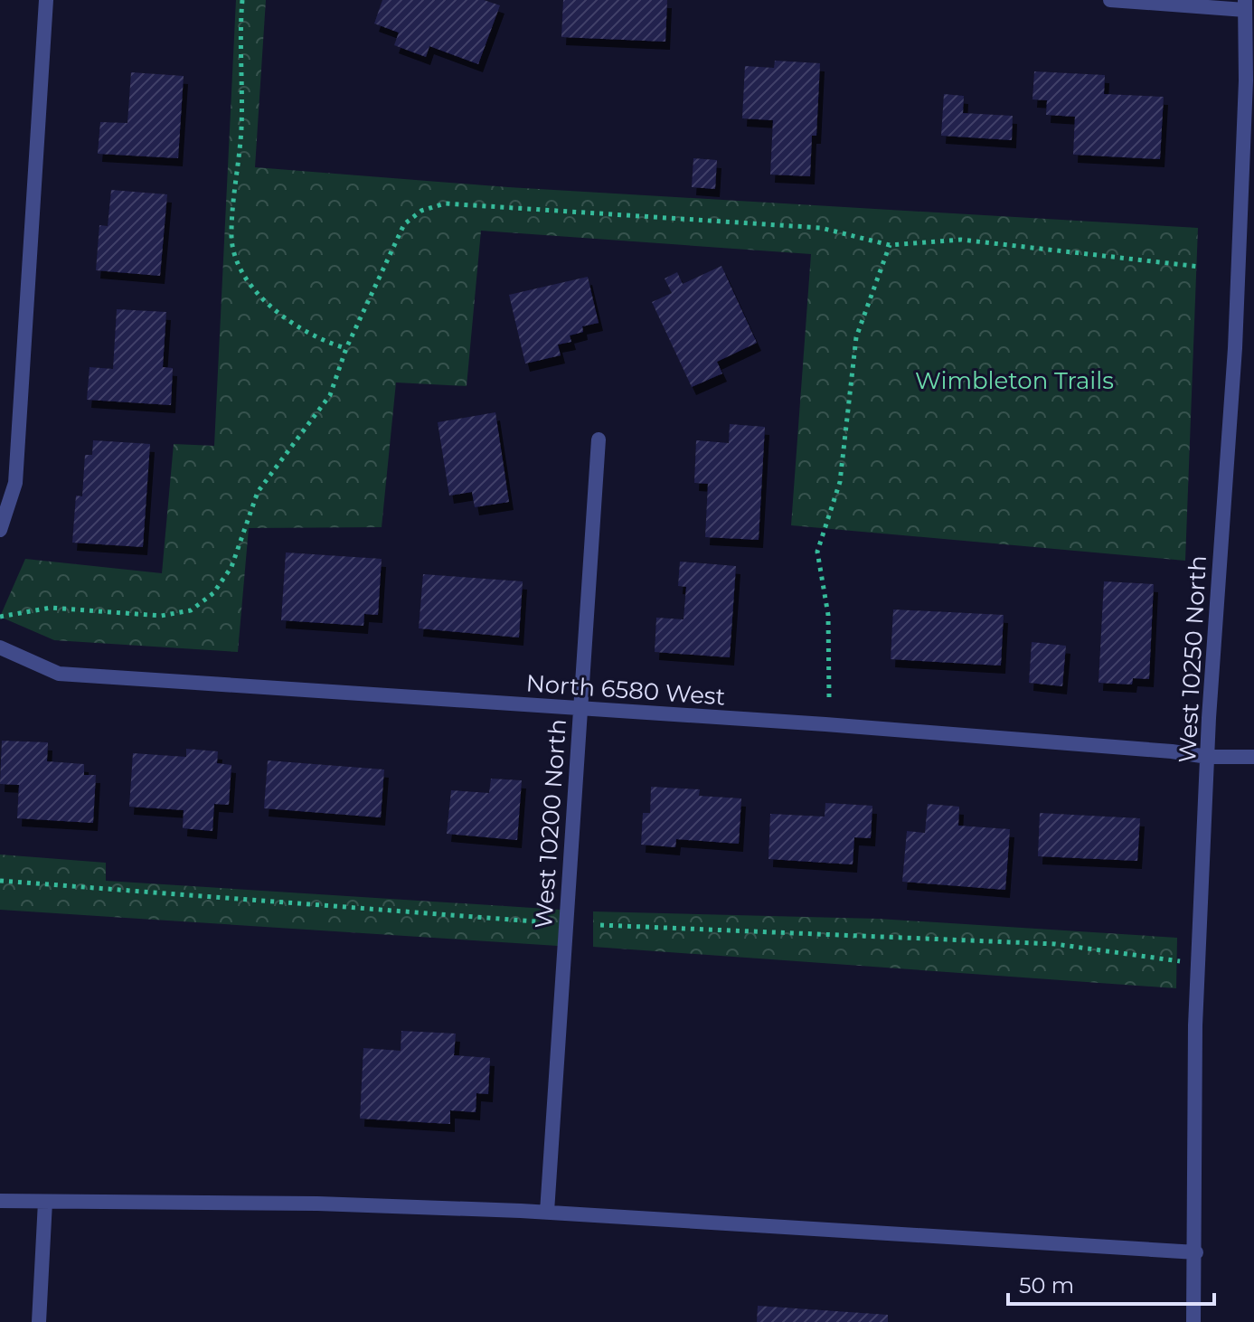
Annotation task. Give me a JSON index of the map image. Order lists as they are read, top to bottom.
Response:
{
  "streets": {
    "street": ["West 10250 North", "North 6580 West", "West 10200 North"]
  },
  "crossings": [
    ["West 10250 North", "North 6580 West"],
    ["North 6580 West", "West 10200 North"]
  ],
  "parks": ["Wimbleton Trails"],
  "scale_bar": "50 m"
}
